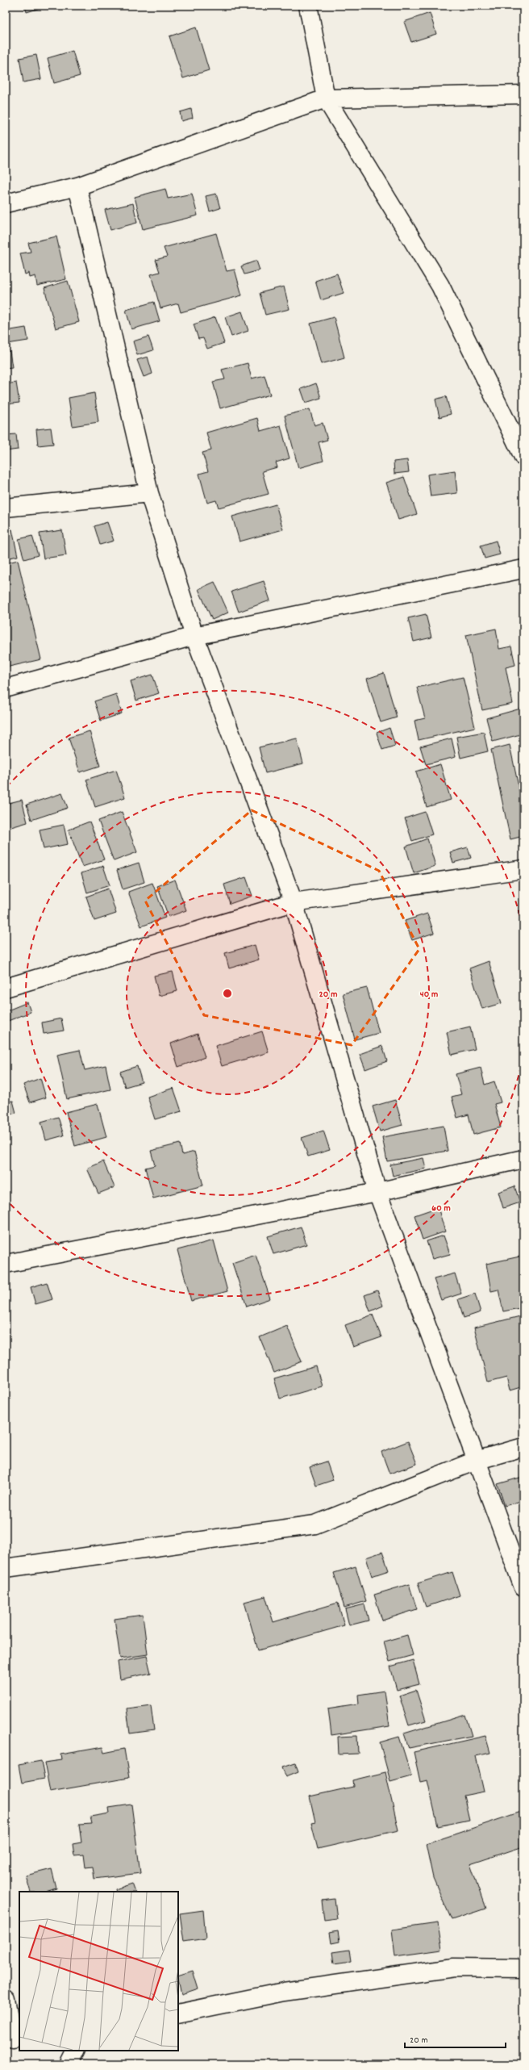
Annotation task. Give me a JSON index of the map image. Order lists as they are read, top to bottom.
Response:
{
  "scale_bar": "20 m",
  "rings": ["20 m", "40 m", "60 m"]
}
